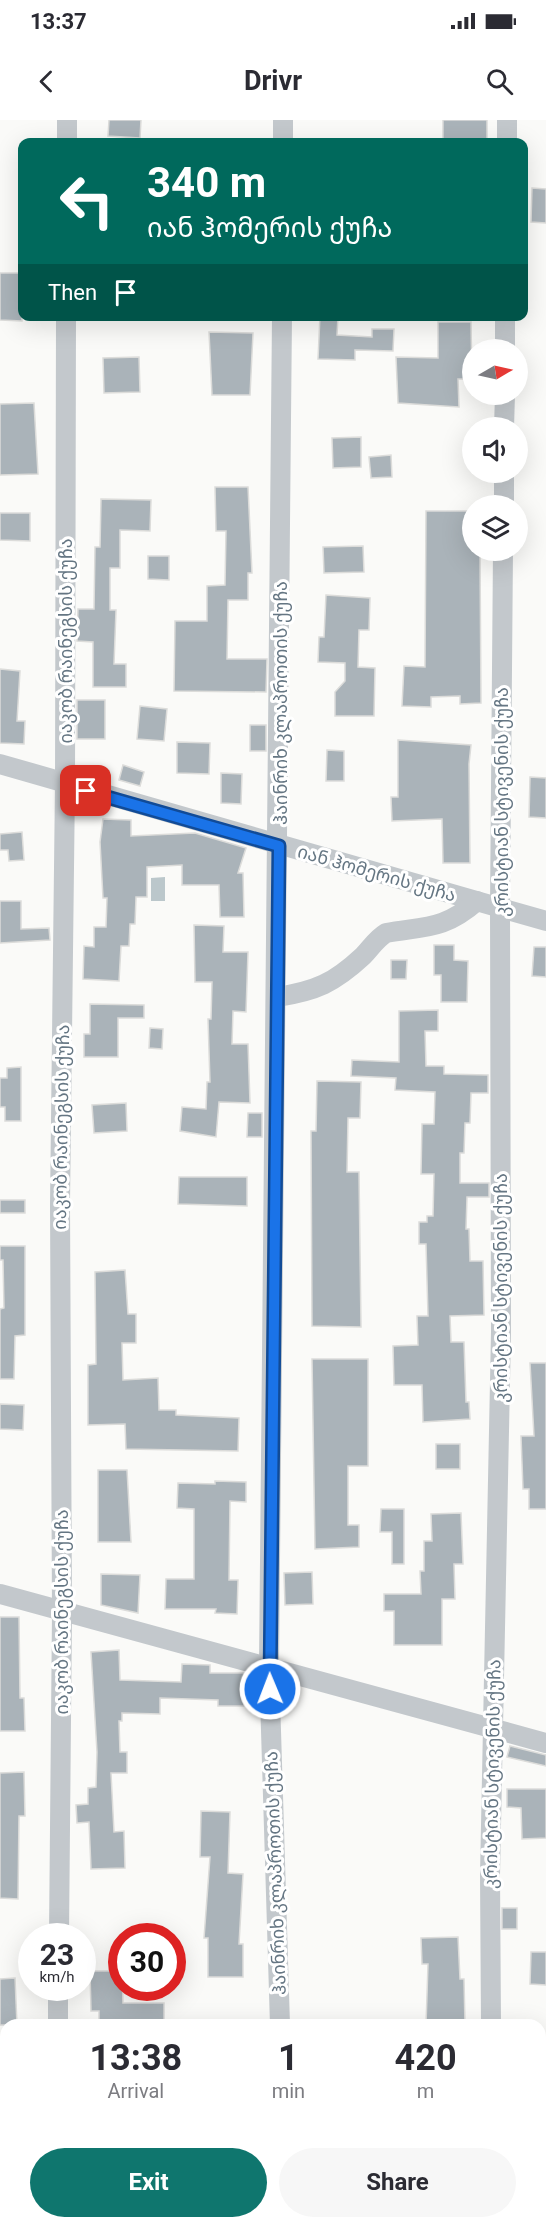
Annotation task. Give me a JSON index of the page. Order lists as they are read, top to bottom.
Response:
{
  "streets": {
    "street": [
      "იაკობ რაინეგსის ქუჩა",
      "ჰაინრიხ კლაპროთის ქუჩა",
      "კრისტიან სტივენის ქუჩა",
      "იან ჰომერის ქუჩა"
    ]
  },
  "crossings": [
    ["იაკობ რაინეგსის ქუჩა", "იან ჰომერის ქუჩა"],
    ["ჰაინრიხ კლაპროთის ქუჩა", "იან ჰომერის ქუჩა"],
    ["კრისტიან სტივენის ქუჩა", "იან ჰომერის ქუჩა"]
  ],
  "north": "right",
  "page": {
    "status": "13:37",
    "header": "Drivr",
    "turn": ["340 m", "იან ჰომერის ქუჩა"],
    "then": "Then",
    "speed": "23 km/h",
    "limit": "30",
    "eta": [
      "13:38",
      "Arrival",
      "1",
      "min",
      "420",
      "m"
    ],
    "buttons": ["Exit", "Share"]
  }
}
